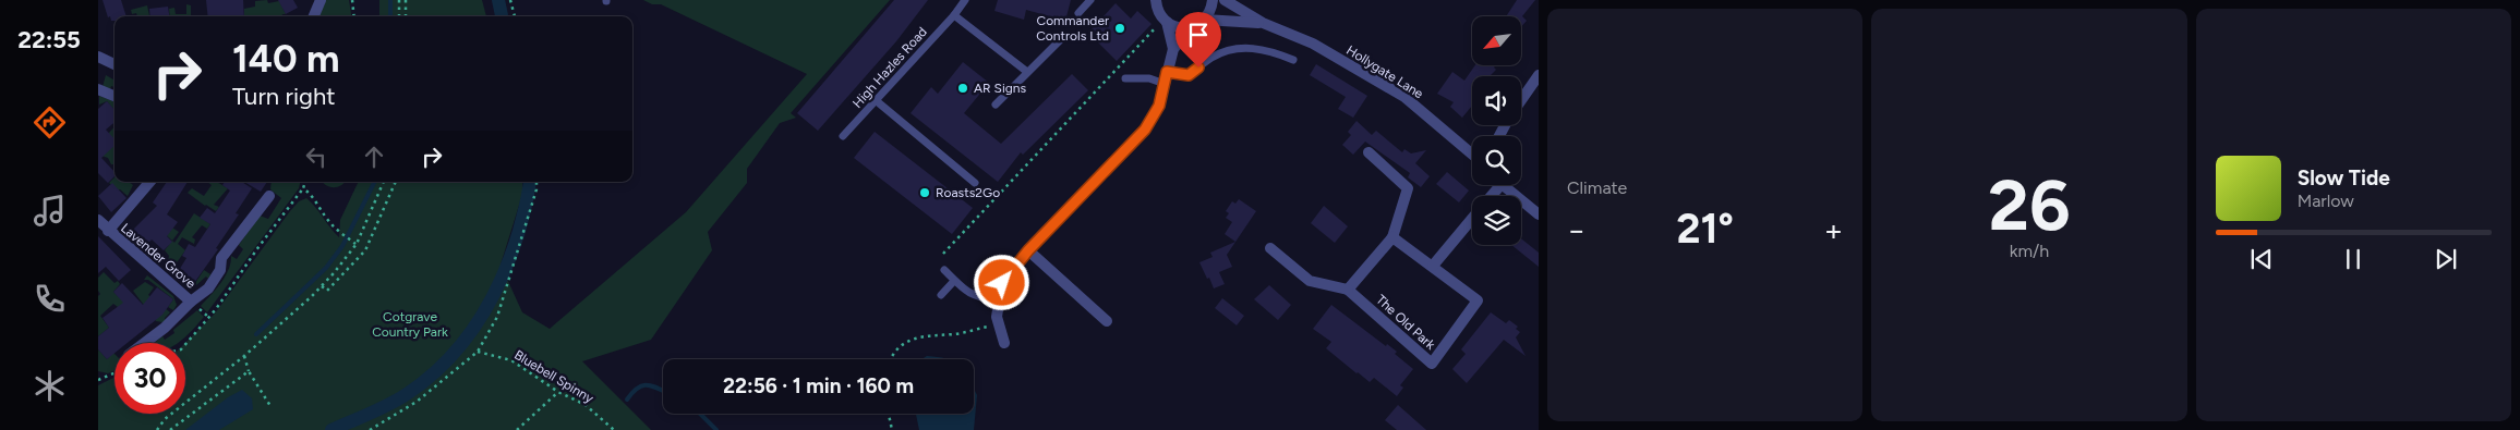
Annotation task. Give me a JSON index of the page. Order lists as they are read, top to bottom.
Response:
{
  "streets": {
    "street": ["Hollygate Lane", "Lavender Grove", "The Old Park"],
    "lane": ["High Hazles Road"],
    "path": ["Bluebell Spinny"]
  },
  "parks": ["Cotgrave Country Park"],
  "places": ["Commander Controls Ltd", "AR Signs", "Roasts2Go"],
  "north": "bottom left",
  "page": {
    "tabs": "22:55",
    "tile": [
      "Climate",
      ["26", "km/h"]
    ],
    "turn": ["140 m", "Turn right"],
    "song": ["Slow Tide", "Marlow"],
    "heat": ["−", "21°", "+"],
    "limit": "30",
    "trip": "22:56 · 1 min · 160 m"
  }
}
